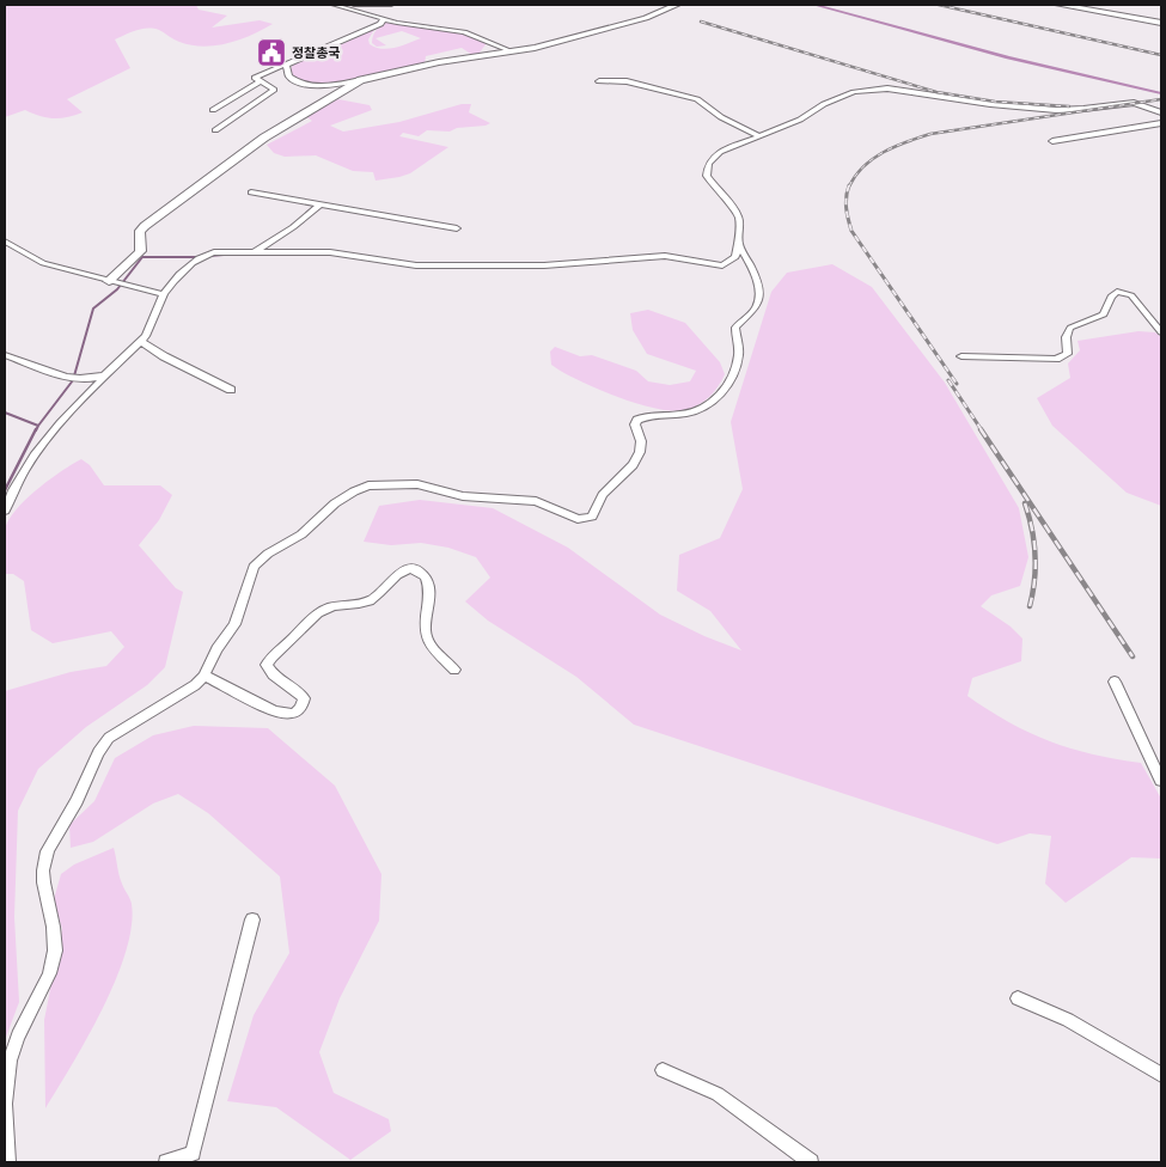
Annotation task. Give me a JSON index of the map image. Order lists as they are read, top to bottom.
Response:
{
  "places": {
    "public building": ["정찰총국"]
  }
}
